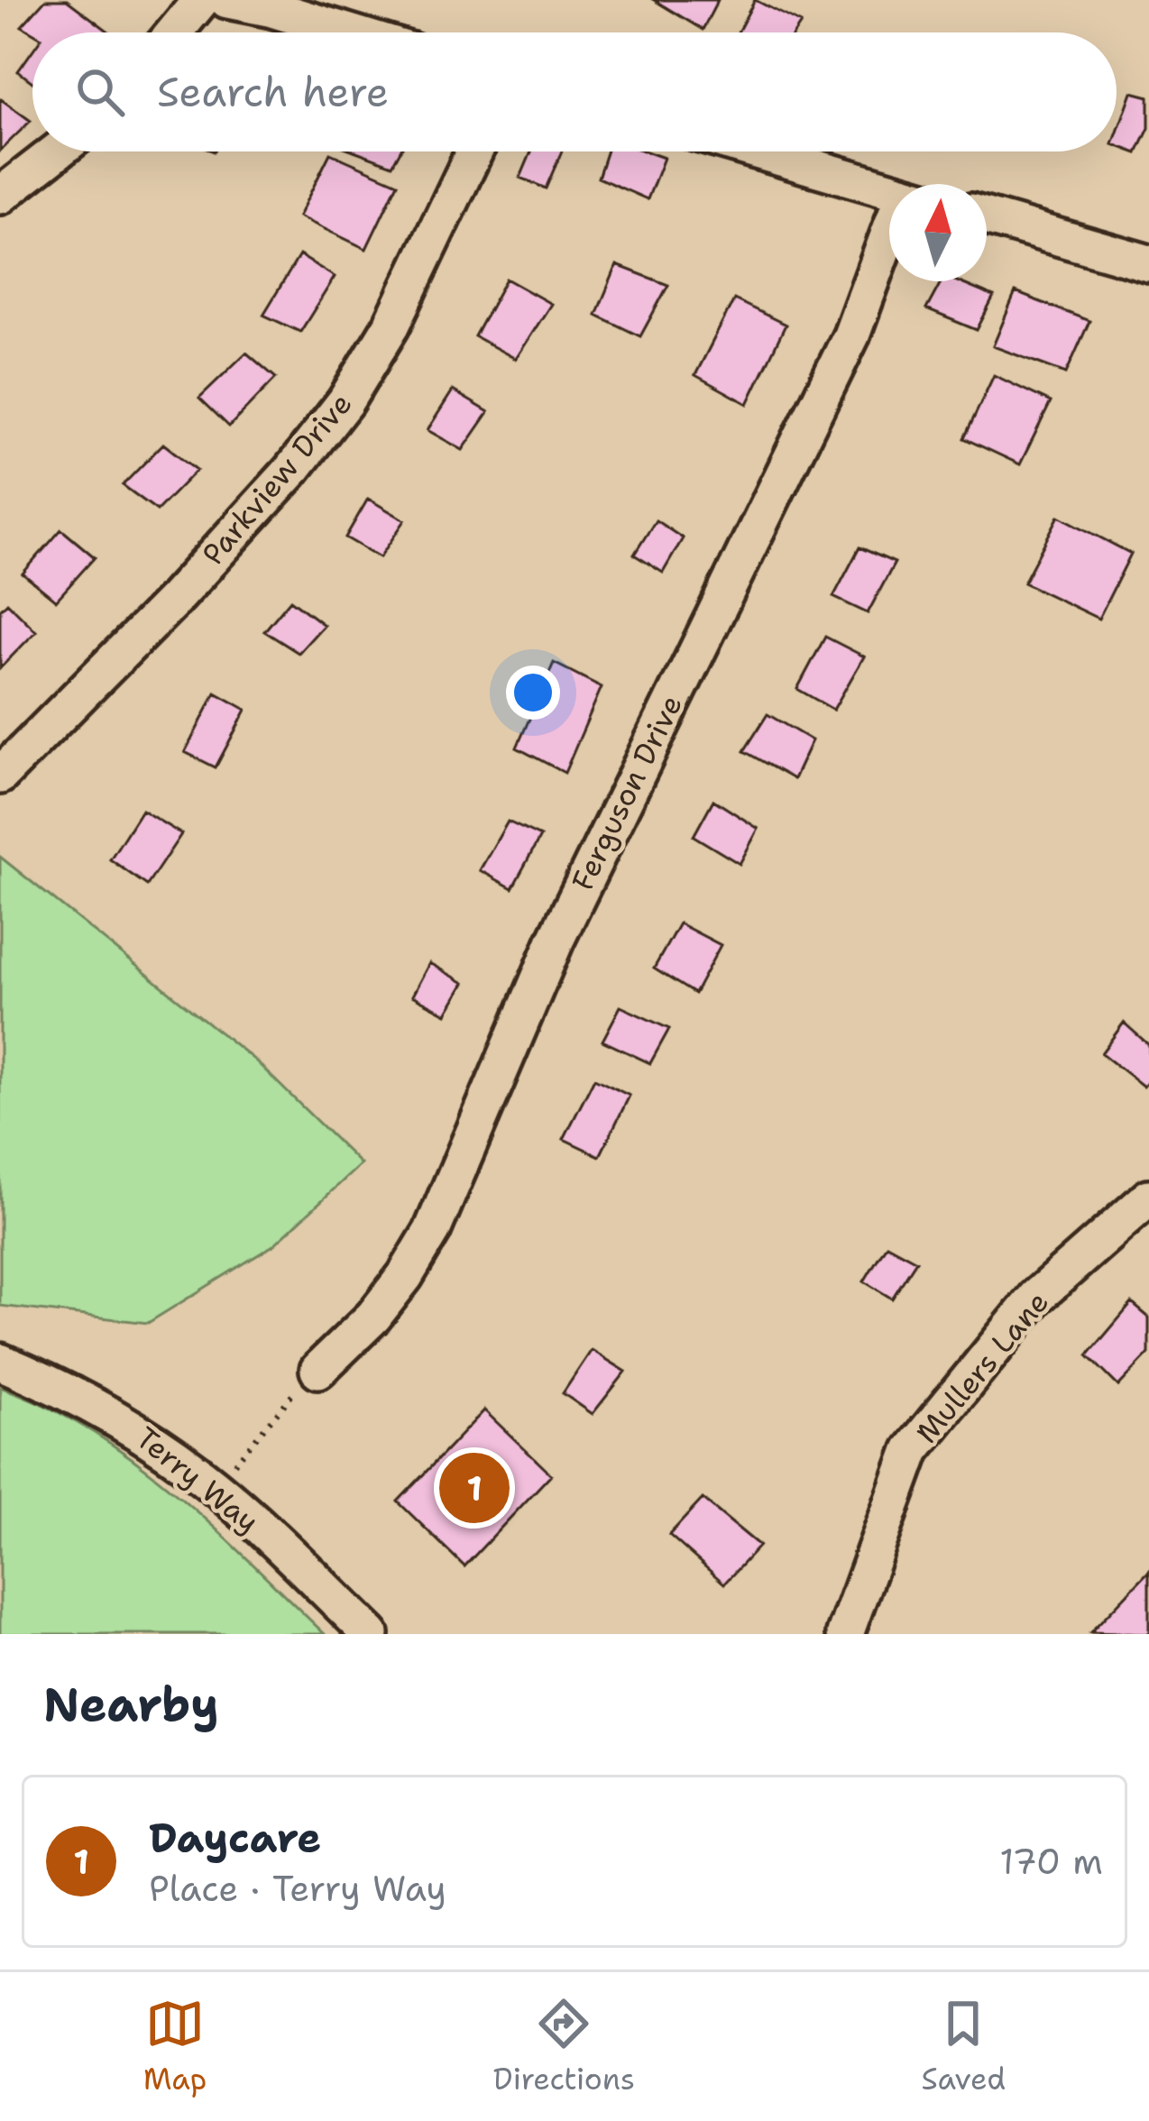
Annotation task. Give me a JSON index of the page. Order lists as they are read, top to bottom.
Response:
{
  "streets": {
    "street": [
      "Parkview Drive",
      "Ferguson Drive",
      "Mullers Lane",
      "Terry Way"
    ]
  },
  "north": "top",
  "page": {
    "search": "Search here",
    "pins": "1",
    "heading": "Nearby",
    "list": [
      {
        "mark": "1",
        "name": "Daycare",
        "note": "Place · Terry Way",
        "value": "170 m"
      }
    ],
    "nav": ["Map", "Directions", "Saved"]
  }
}
